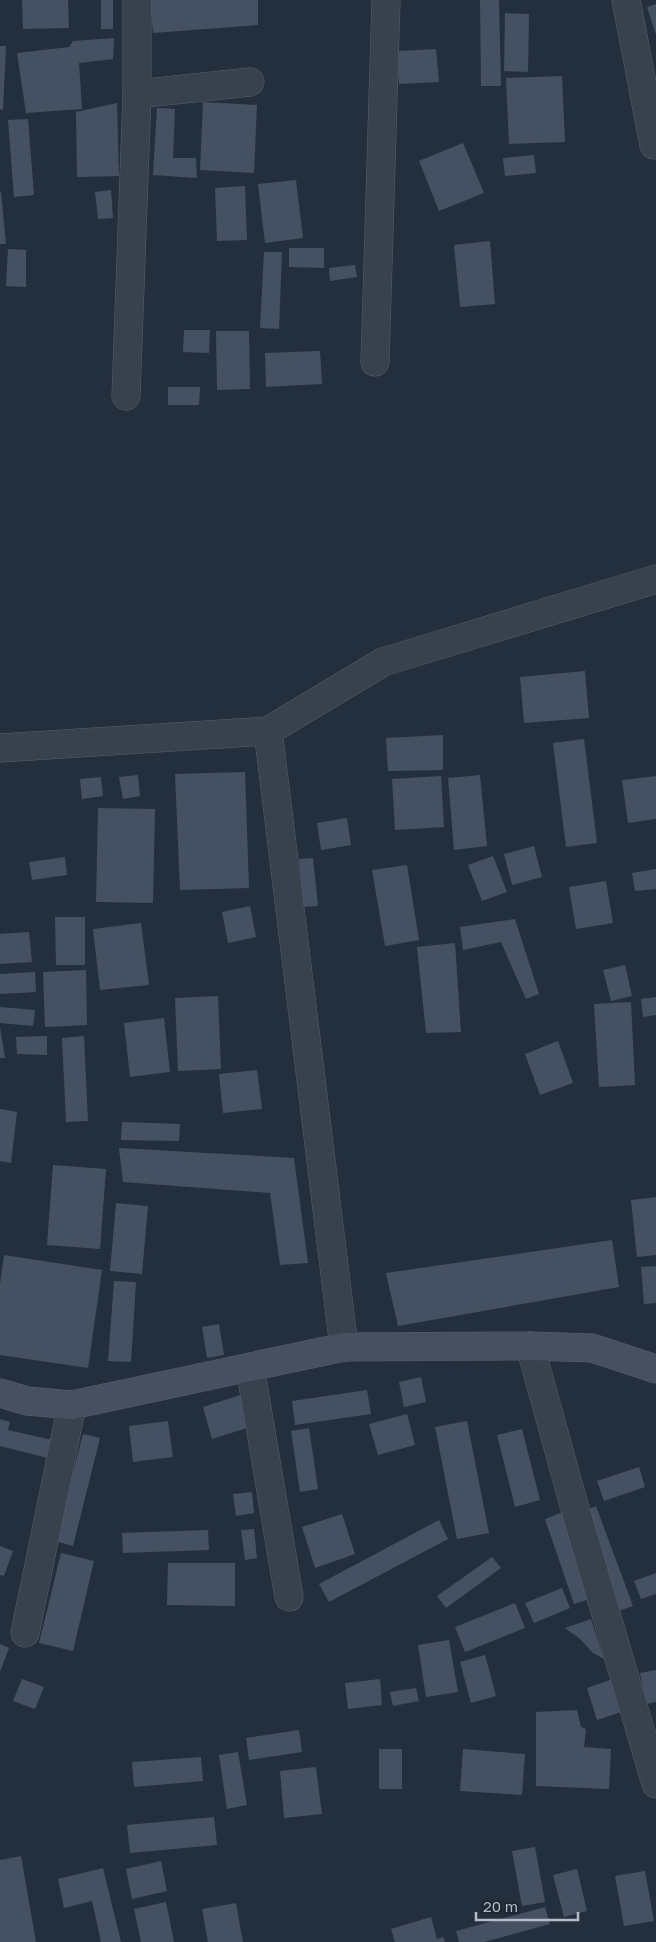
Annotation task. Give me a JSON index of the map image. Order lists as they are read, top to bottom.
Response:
{
  "scale_bar": "20 m"
}
